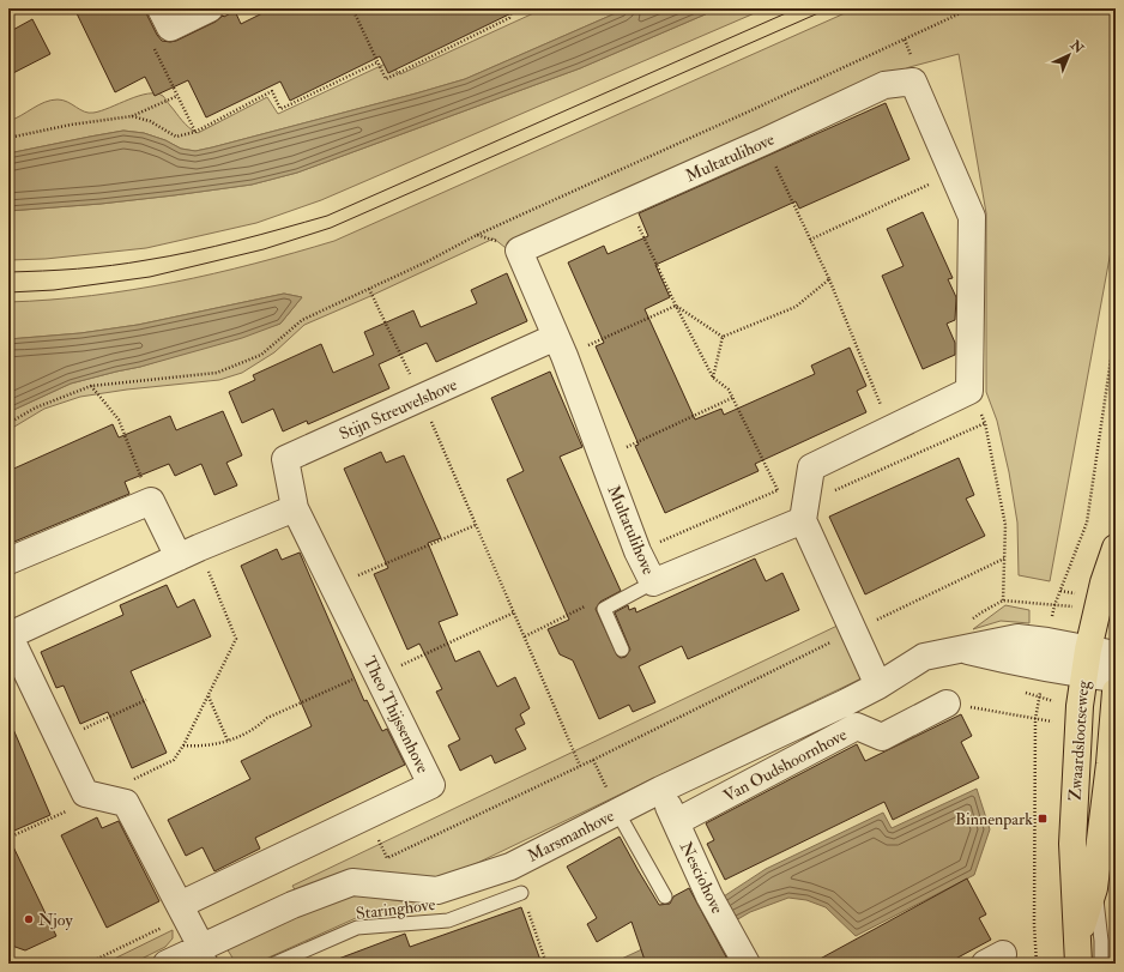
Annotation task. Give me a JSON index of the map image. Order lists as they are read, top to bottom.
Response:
{
  "streets": {
    "main road": ["Zwaardslootseweg"],
    "street": [
      "Multatulihove",
      "Stijn Streuvelshove",
      "Theo Thijssenhove",
      "Van Oudshoornhove",
      "Marsmanhove",
      "Nesciohove"
    ],
    "lane": ["Staringhove"]
  },
  "crossings": [
    ["Multatulihove", "Stijn Streuvelshove"],
    ["Stijn Streuvelshove", "Theo Thijssenhove"],
    ["Zwaardslootseweg", "Marsmanhove"],
    ["Van Oudshoornhove", "Nesciohove"],
    ["Marsmanhove", "Nesciohove"]
  ],
  "places": {
    "transit": ["Binnenpark"],
    "other": ["Njoy"]
  },
  "north": "top right"
}
